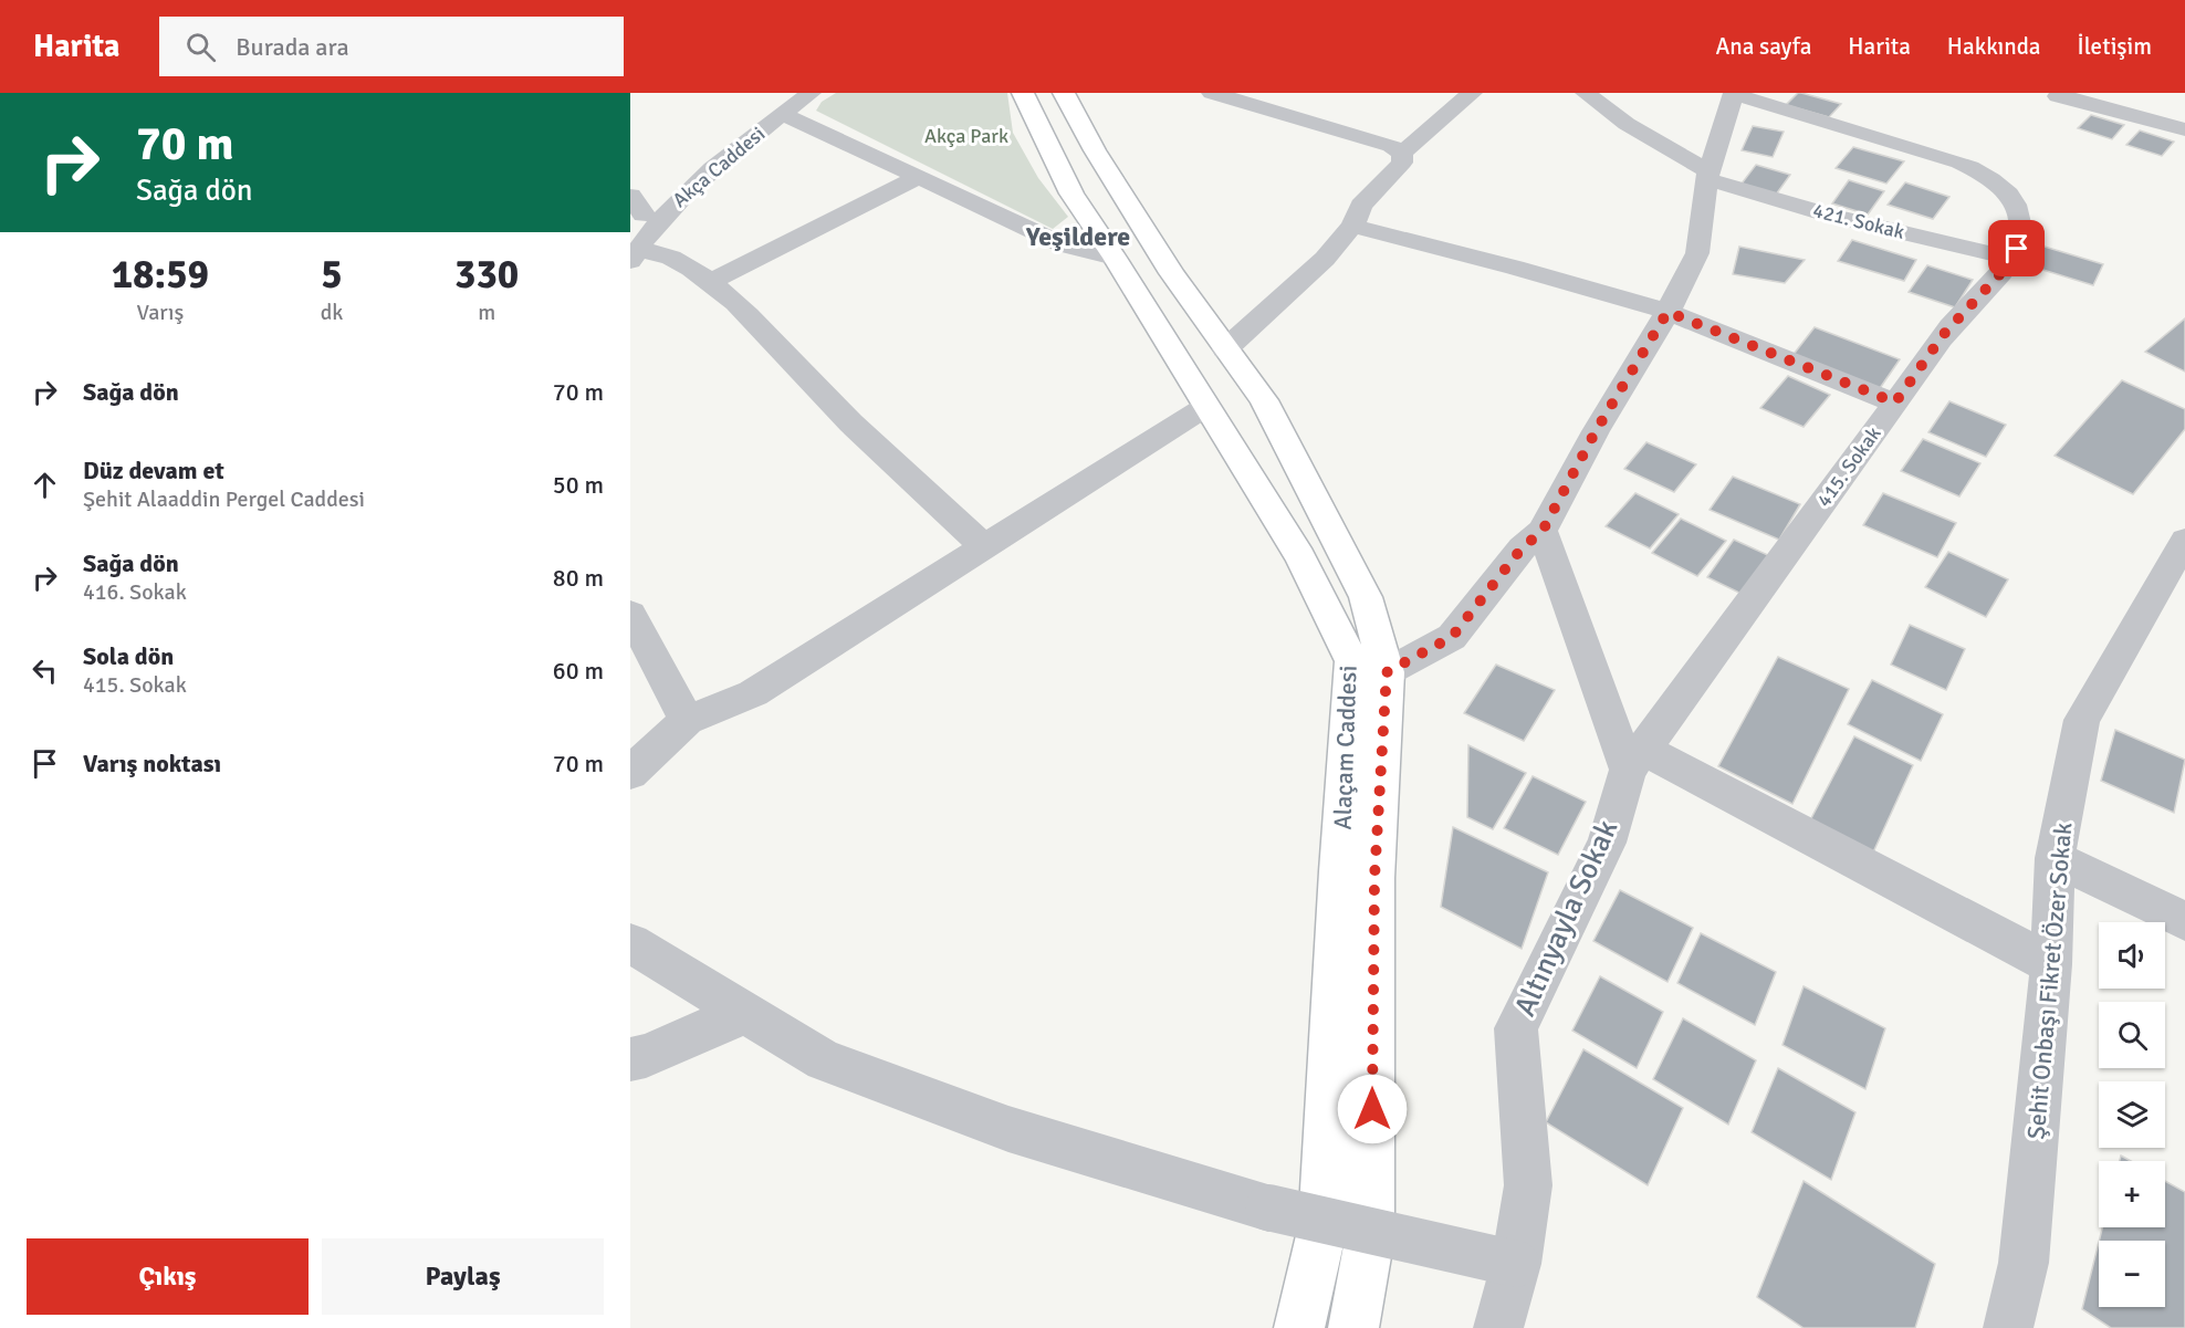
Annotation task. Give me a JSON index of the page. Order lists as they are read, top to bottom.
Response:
{
  "streets": {
    "main road": ["Alaçam Caddesi"],
    "street": [
      "Akça Caddesi",
      "421. Sokak",
      "415. Sokak",
      "Altınyayla Sokak",
      "Şehit Onbaşı Fikret Özer Sokak"
    ]
  },
  "crossings": [
    ["421. Sokak", "415. Sokak"],
    ["415. Sokak", "Altınyayla Sokak"]
  ],
  "districts": ["Yeşildere"],
  "parks": ["Akça Park"],
  "page": {
    "header": "Harita",
    "search": "Burada ara",
    "nav": [
      "Ana sayfa",
      "Harita",
      "Hakkında",
      "İletişim"
    ],
    "turn": ["70 m", "Sağa dön"],
    "eta": [
      "18:59",
      "Varış",
      "5",
      "dk",
      "330",
      "m"
    ],
    "list": [
      {
        "name": "Sağa dön",
        "value": "70 m"
      },
      {
        "name": "Düz devam et",
        "note": "Şehit Alaaddin Pergel Caddesi",
        "value": "50 m"
      },
      {
        "name": "Sağa dön",
        "note": "416. Sokak",
        "value": "80 m"
      },
      {
        "name": "Sola dön",
        "note": "415. Sokak",
        "value": "60 m"
      },
      {
        "name": "Varış noktası",
        "value": "70 m"
      }
    ],
    "map_buttons": ["+", "−"],
    "buttons": ["Çıkış", "Paylaş"]
  }
}
